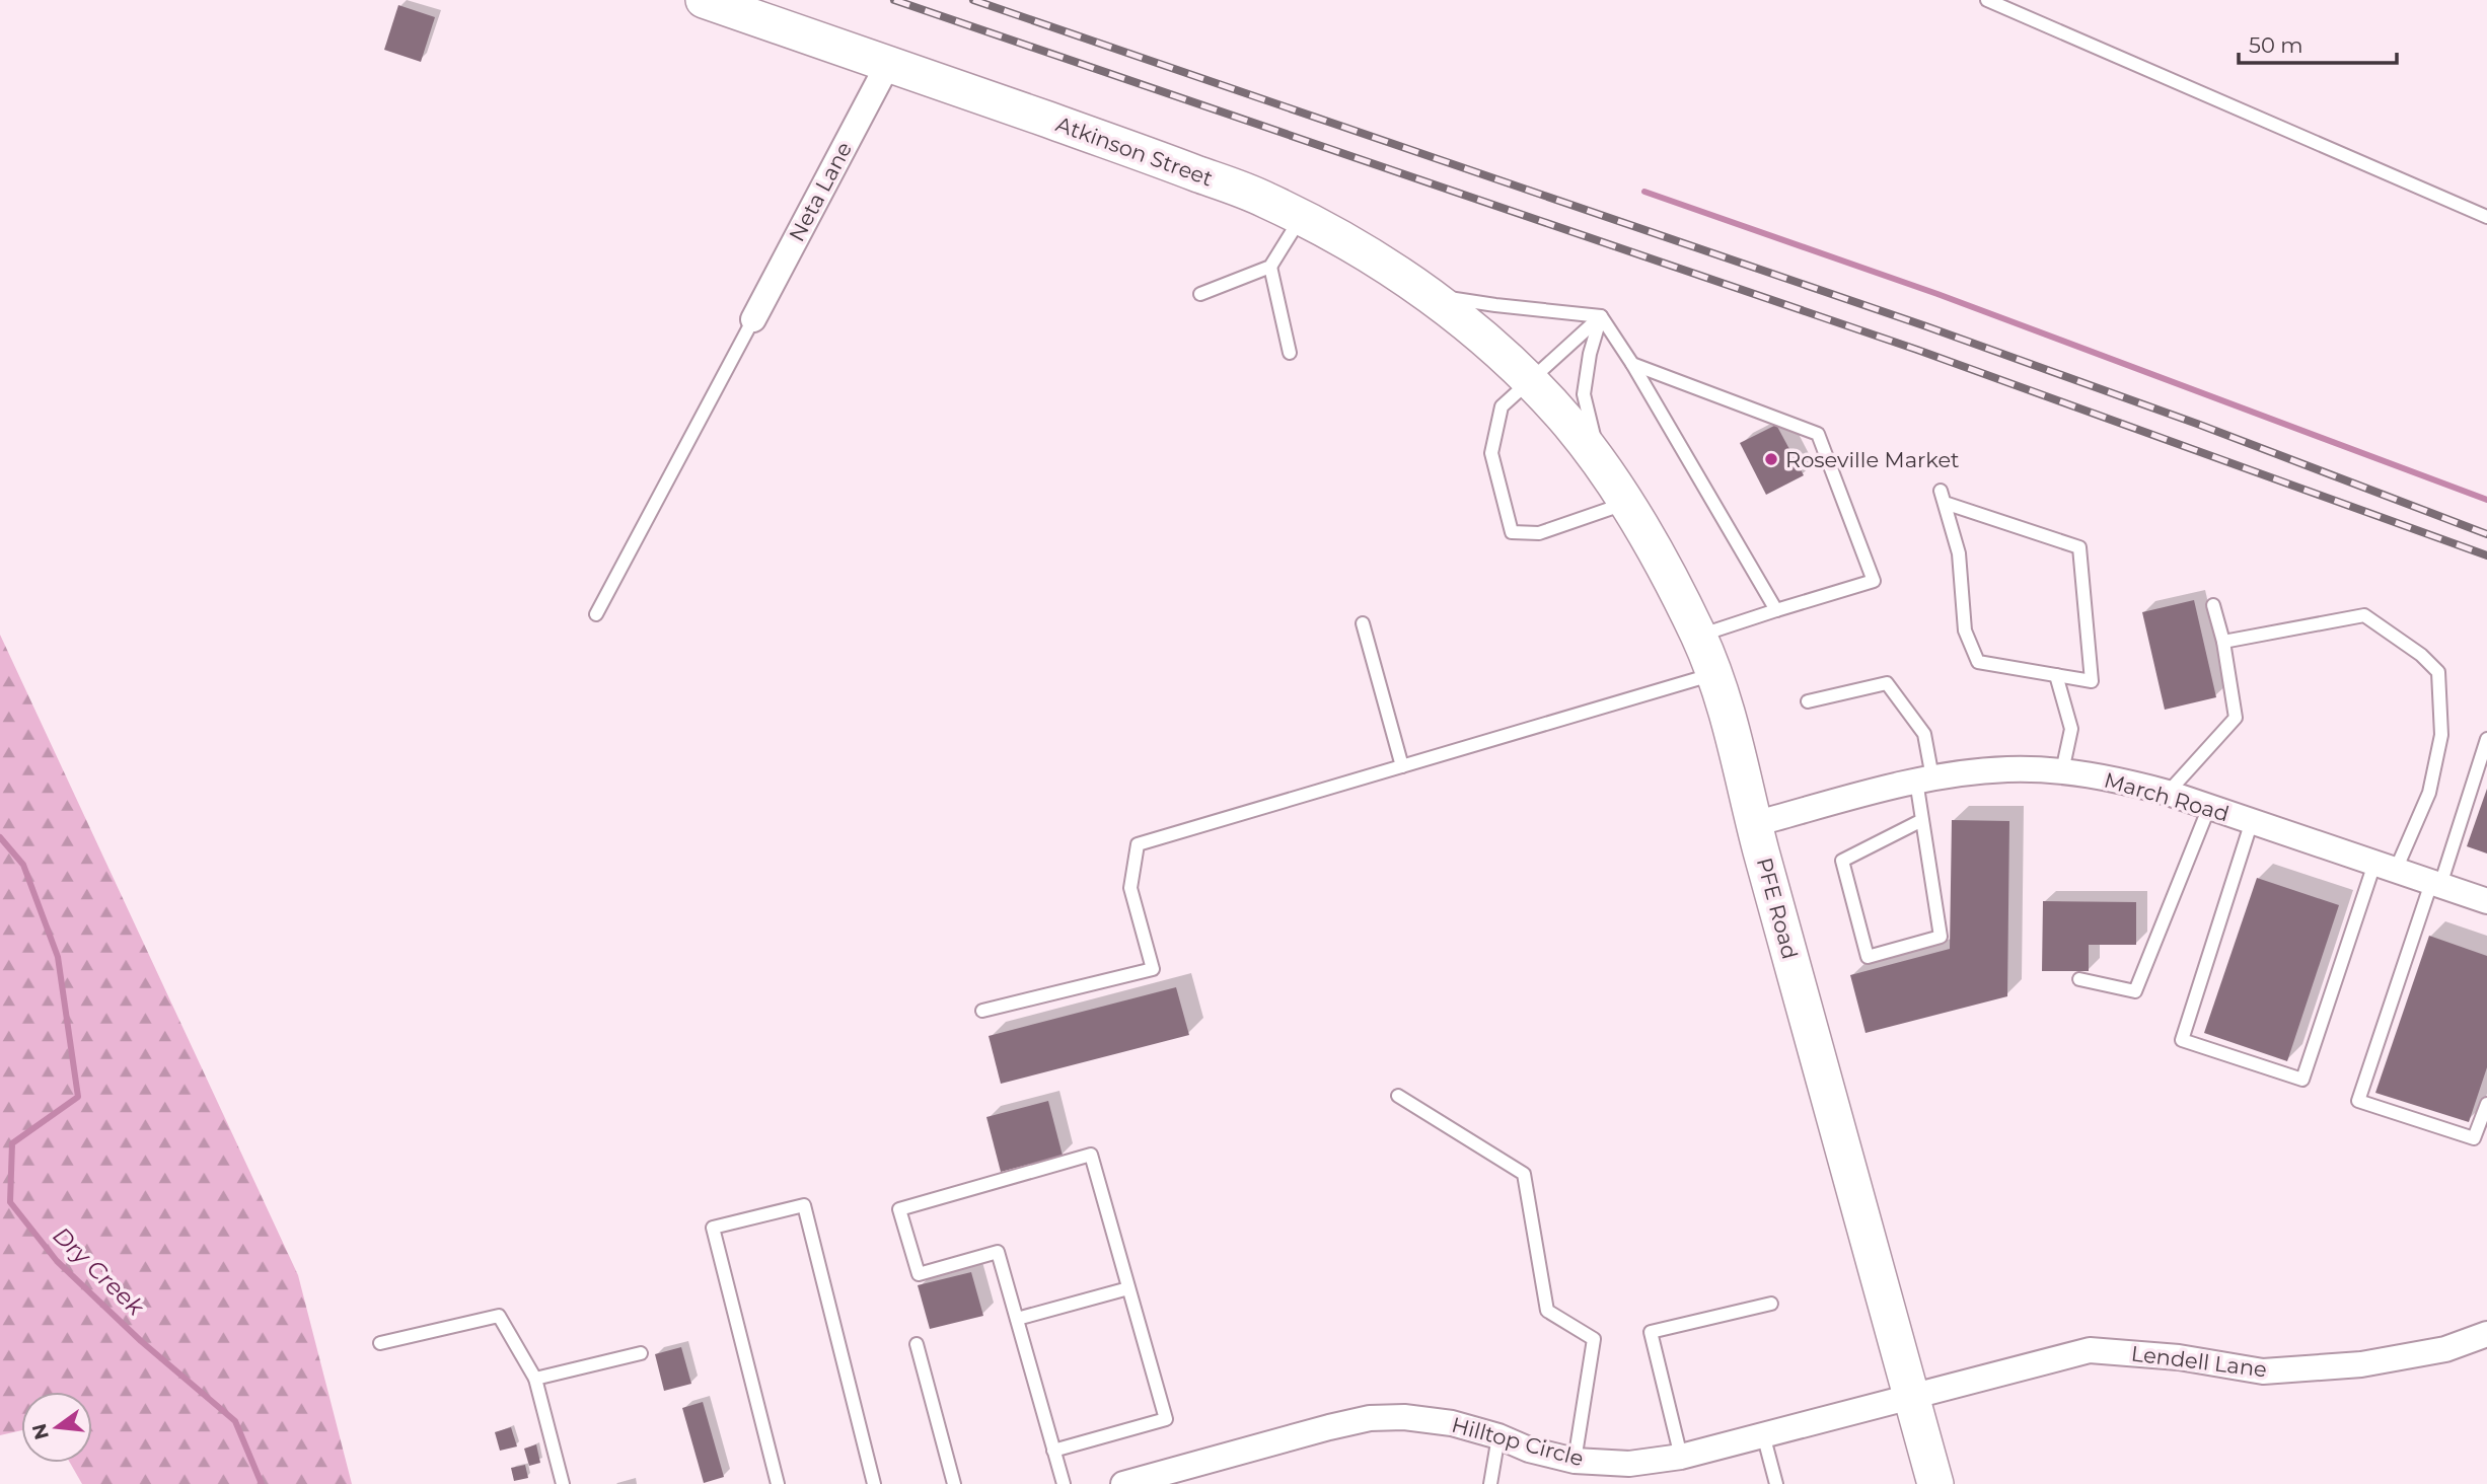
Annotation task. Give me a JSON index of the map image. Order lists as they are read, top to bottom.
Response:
{
  "streets": {
    "main road": ["Atkinson Street", "PFE Road"],
    "street": [
      "Neta Lane",
      "March Road",
      "Lendell Lane",
      "Hilltop Circle"
    ]
  },
  "crossings": [
    ["Atkinson Street", "Neta Lane"],
    ["Atkinson Street", "PFE Road"],
    ["March Road", "PFE Road"],
    ["PFE Road", "Lendell Lane"],
    ["PFE Road", "Hilltop Circle"],
    ["Lendell Lane", "Hilltop Circle"]
  ],
  "water": ["Dry Creek"],
  "places": ["Roseville Market"],
  "scale_bar": "50 m",
  "north": "left"
}
